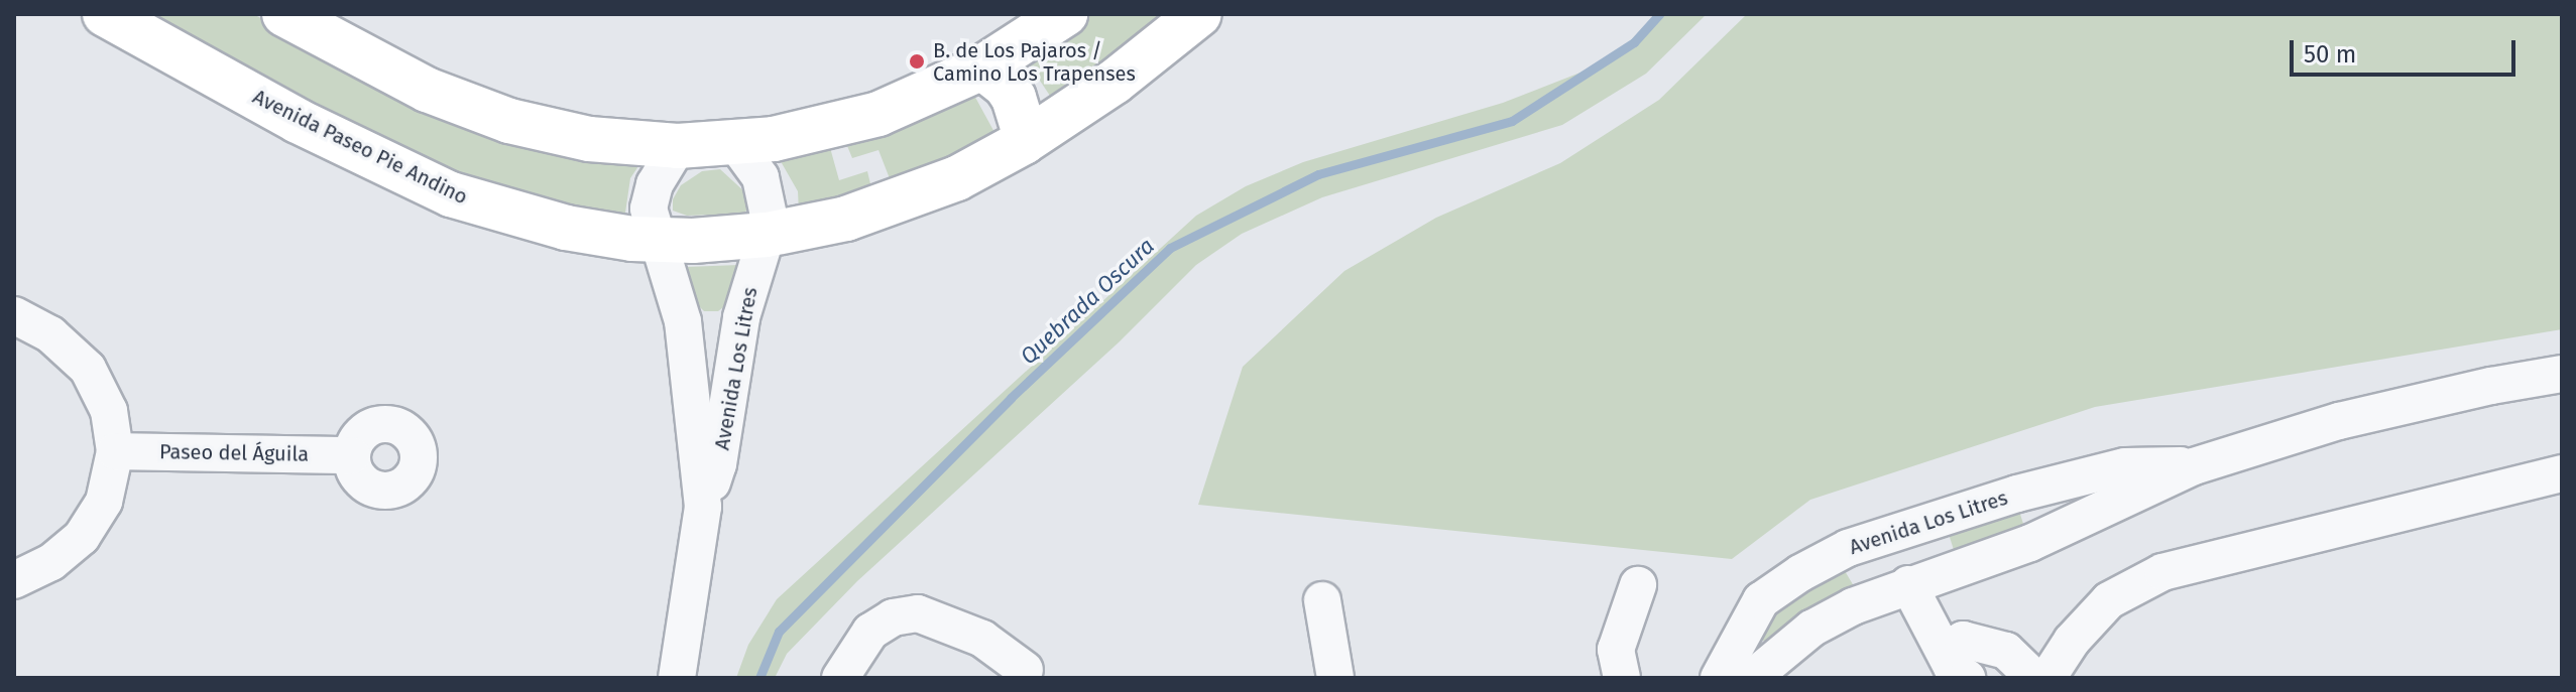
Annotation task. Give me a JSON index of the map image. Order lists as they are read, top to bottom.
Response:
{
  "streets": {
    "main road": ["Avenida Paseo Pie Andino"],
    "street": ["Avenida Los Litres", "Paseo del Águila"]
  },
  "crossings": [
    ["Avenida Paseo Pie Andino", "Avenida Los Litres"]
  ],
  "water": ["Quebrada Oscura"],
  "places": ["B. de Los Pajaros / Camino Los Trapenses"],
  "scale_bar": "50 m"
}
